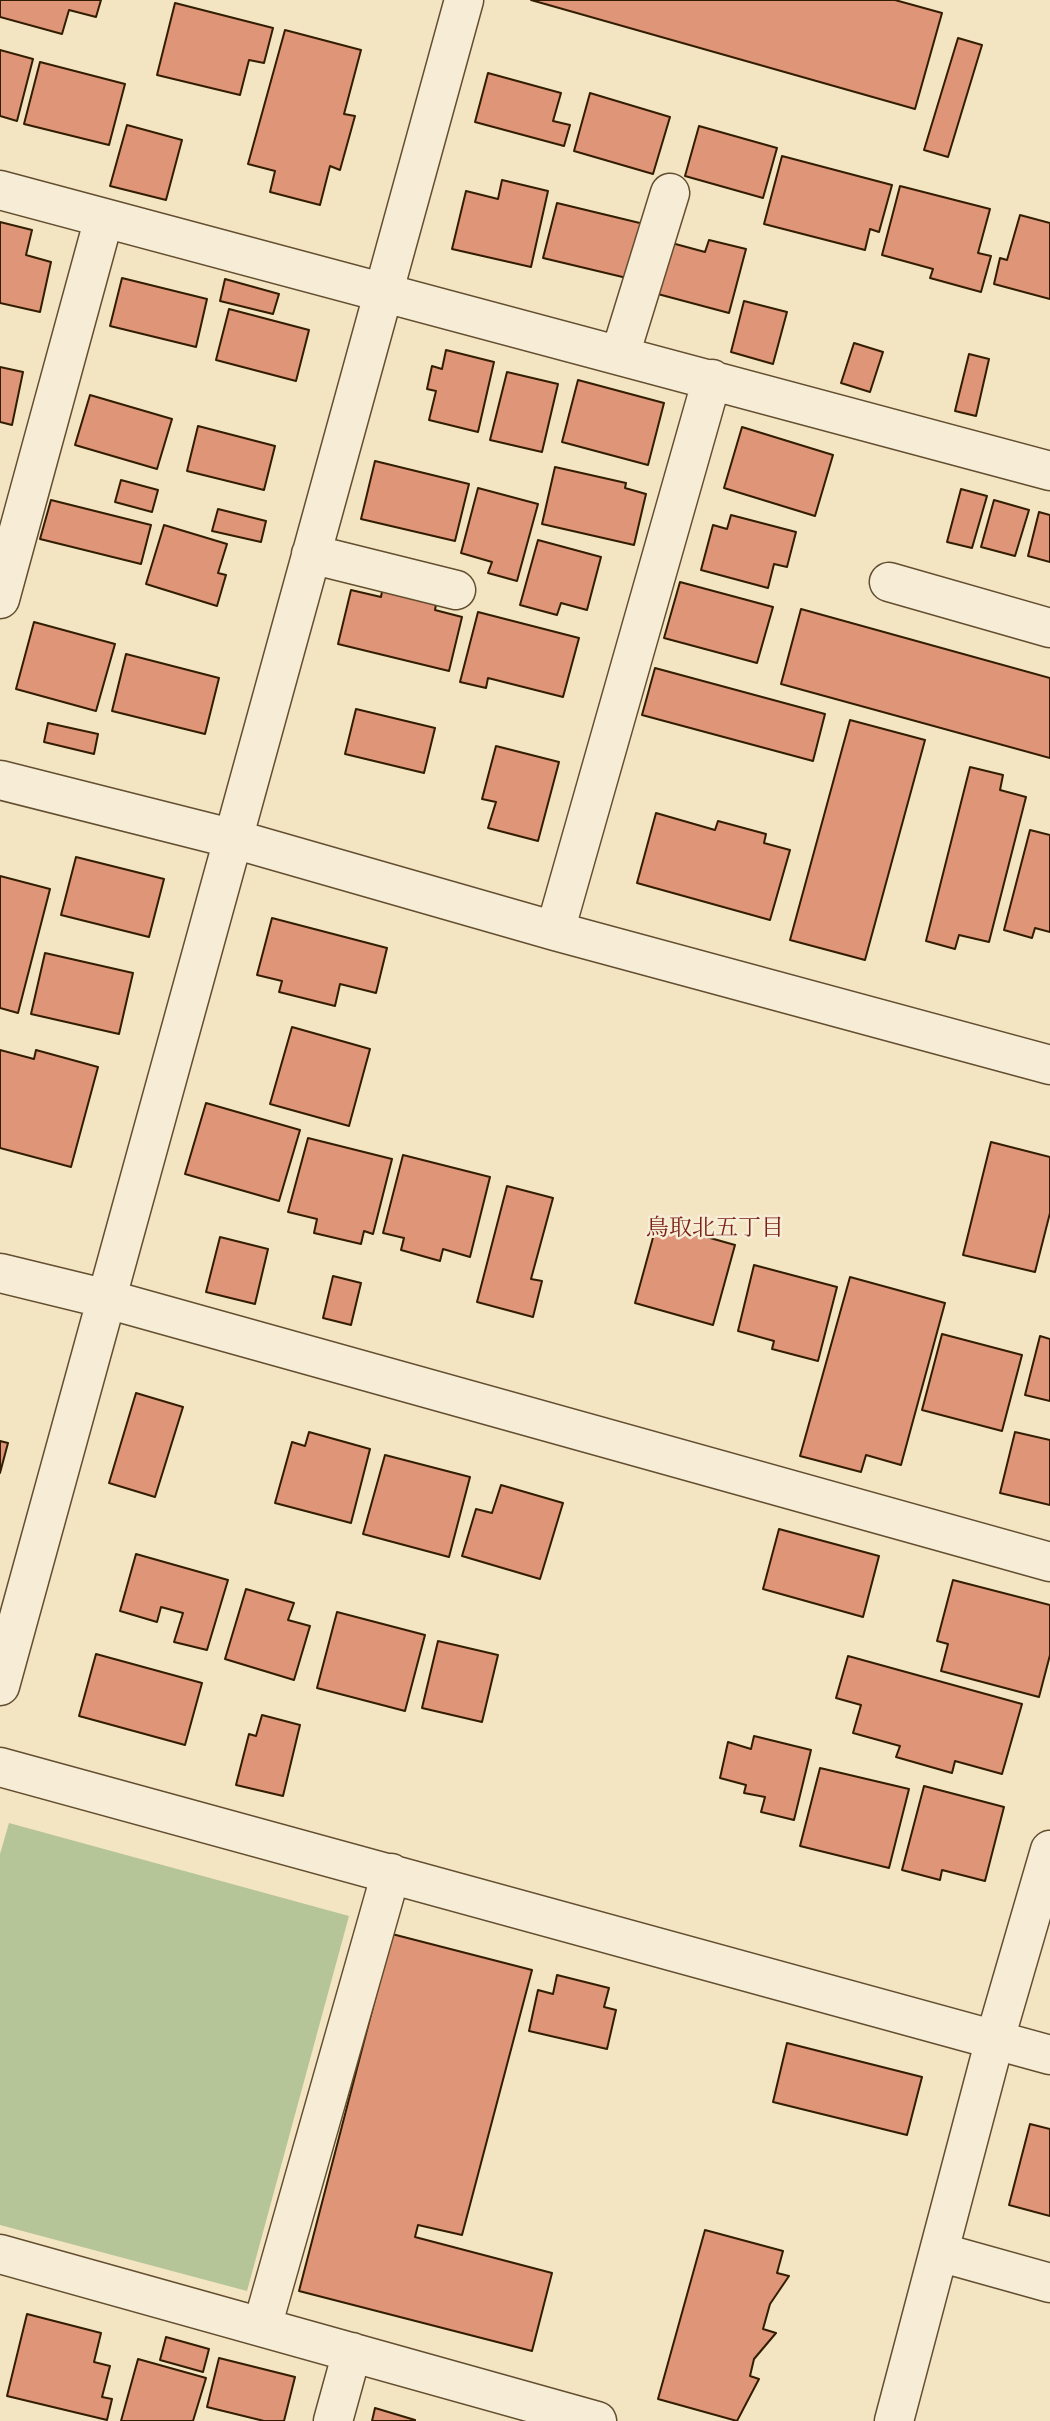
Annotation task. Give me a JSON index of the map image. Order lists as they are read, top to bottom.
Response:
{
  "districts": ["鳥取北五丁目"]
}
